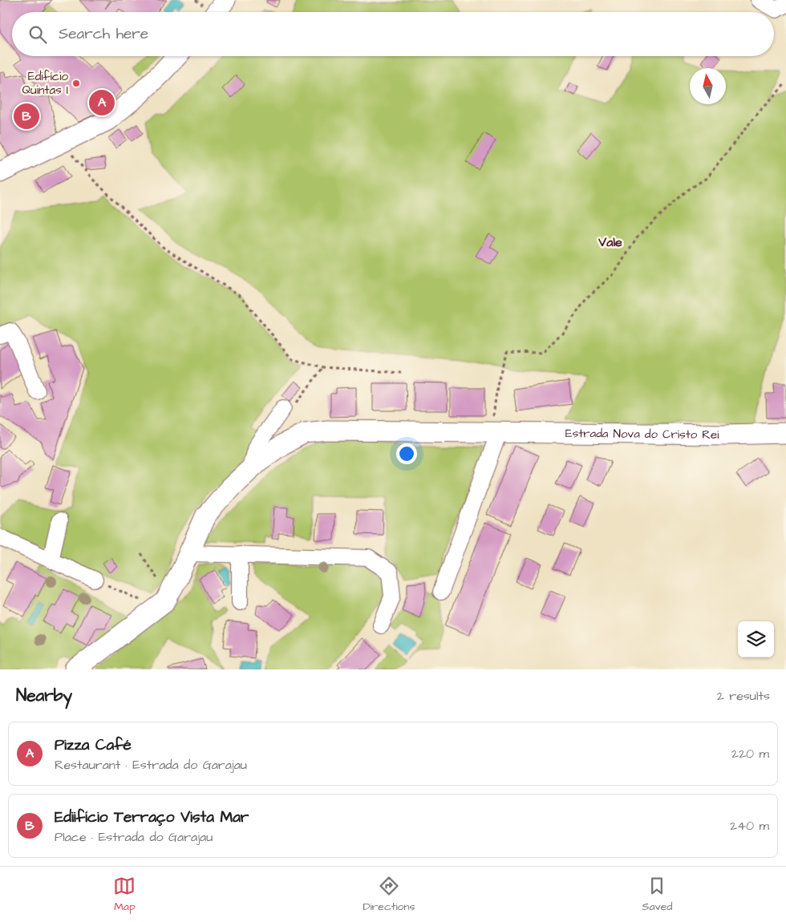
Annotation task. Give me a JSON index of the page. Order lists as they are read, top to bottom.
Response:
{
  "streets": {
    "street": ["Estrada Nova do Cristo Rei"]
  },
  "districts": ["Vale"],
  "places": ["Edifício Quintas I"],
  "north": "top",
  "page": {
    "search": "Search here",
    "pins": ["A", "B"],
    "heading": ["Nearby", "2 results"],
    "list": [
      {
        "mark": "A",
        "name": "Pizza Café",
        "note": "Restaurant · Estrada do Garajau",
        "value": "220 m"
      },
      {
        "mark": "B",
        "name": "Ediifício Terraço Vista Mar",
        "note": "Place · Estrada do Garajau",
        "value": "240 m"
      }
    ],
    "nav": ["Map", "Directions", "Saved"]
  }
}
